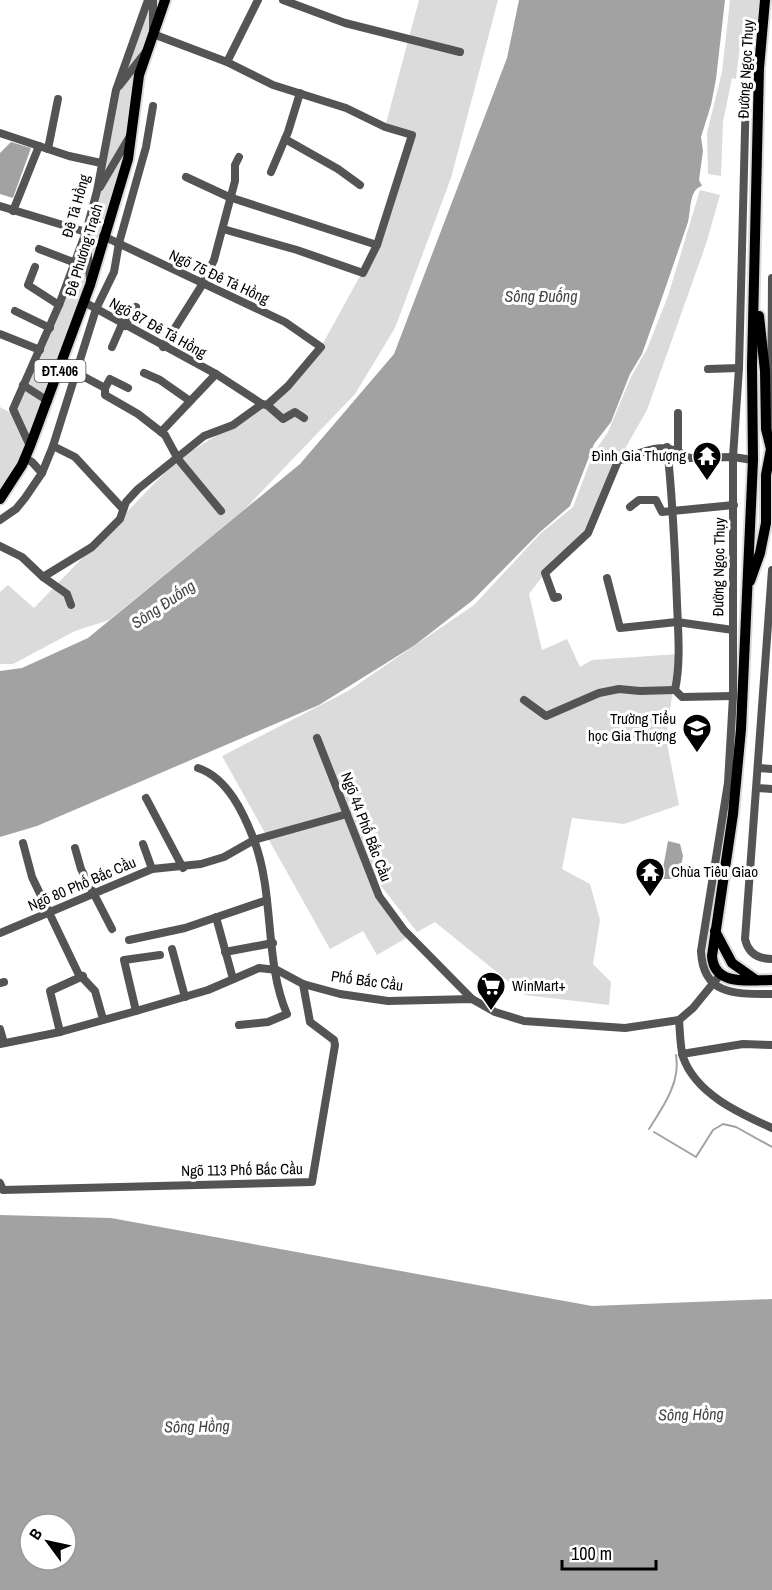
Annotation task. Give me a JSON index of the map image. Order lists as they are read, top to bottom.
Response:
{
  "streets": {
    "main road": ["Đường Ngọc Thụy", "Đê Phương Trạch", "ĐT.406"],
    "street": [
      "Đê Tả Hồng",
      "Ngõ 75 Đê Tả Hồng",
      "Ngõ 87 Đê Tả Hồng",
      "Ngõ 44 Phố Bắc Cầu",
      "Ngõ 80 Phố Bắc Cầu",
      "Phố Bắc Cầu",
      "Ngõ 113 Phố Bắc Cầu"
    ]
  },
  "crossings": [
    ["Đê Tả Hồng", "Đê Phương Trạch"],
    ["Đê Phương Trạch", "Ngõ 75 Đê Tả Hồng"],
    ["Đê Phương Trạch", "Ngõ 87 Đê Tả Hồng"],
    ["Ngõ 75 Đê Tả Hồng", "Ngõ 87 Đê Tả Hồng"],
    ["Ngõ 44 Phố Bắc Cầu", "Ngõ 80 Phố Bắc Cầu"],
    ["Ngõ 44 Phố Bắc Cầu", "Phố Bắc Cầu"],
    ["Phố Bắc Cầu", "Ngõ 113 Phố Bắc Cầu"]
  ],
  "water": ["Sông Đuống", "Sông Hồng"],
  "places": {
    "temple": ["Đình Gia Thượng", "Chùa Tiêu Giao"],
    "school or university": ["Trường Tiểu học Gia Thượng"],
    "supermarket": ["WinMart+"]
  },
  "scale_bar": "100 m",
  "north": "top left"
}
